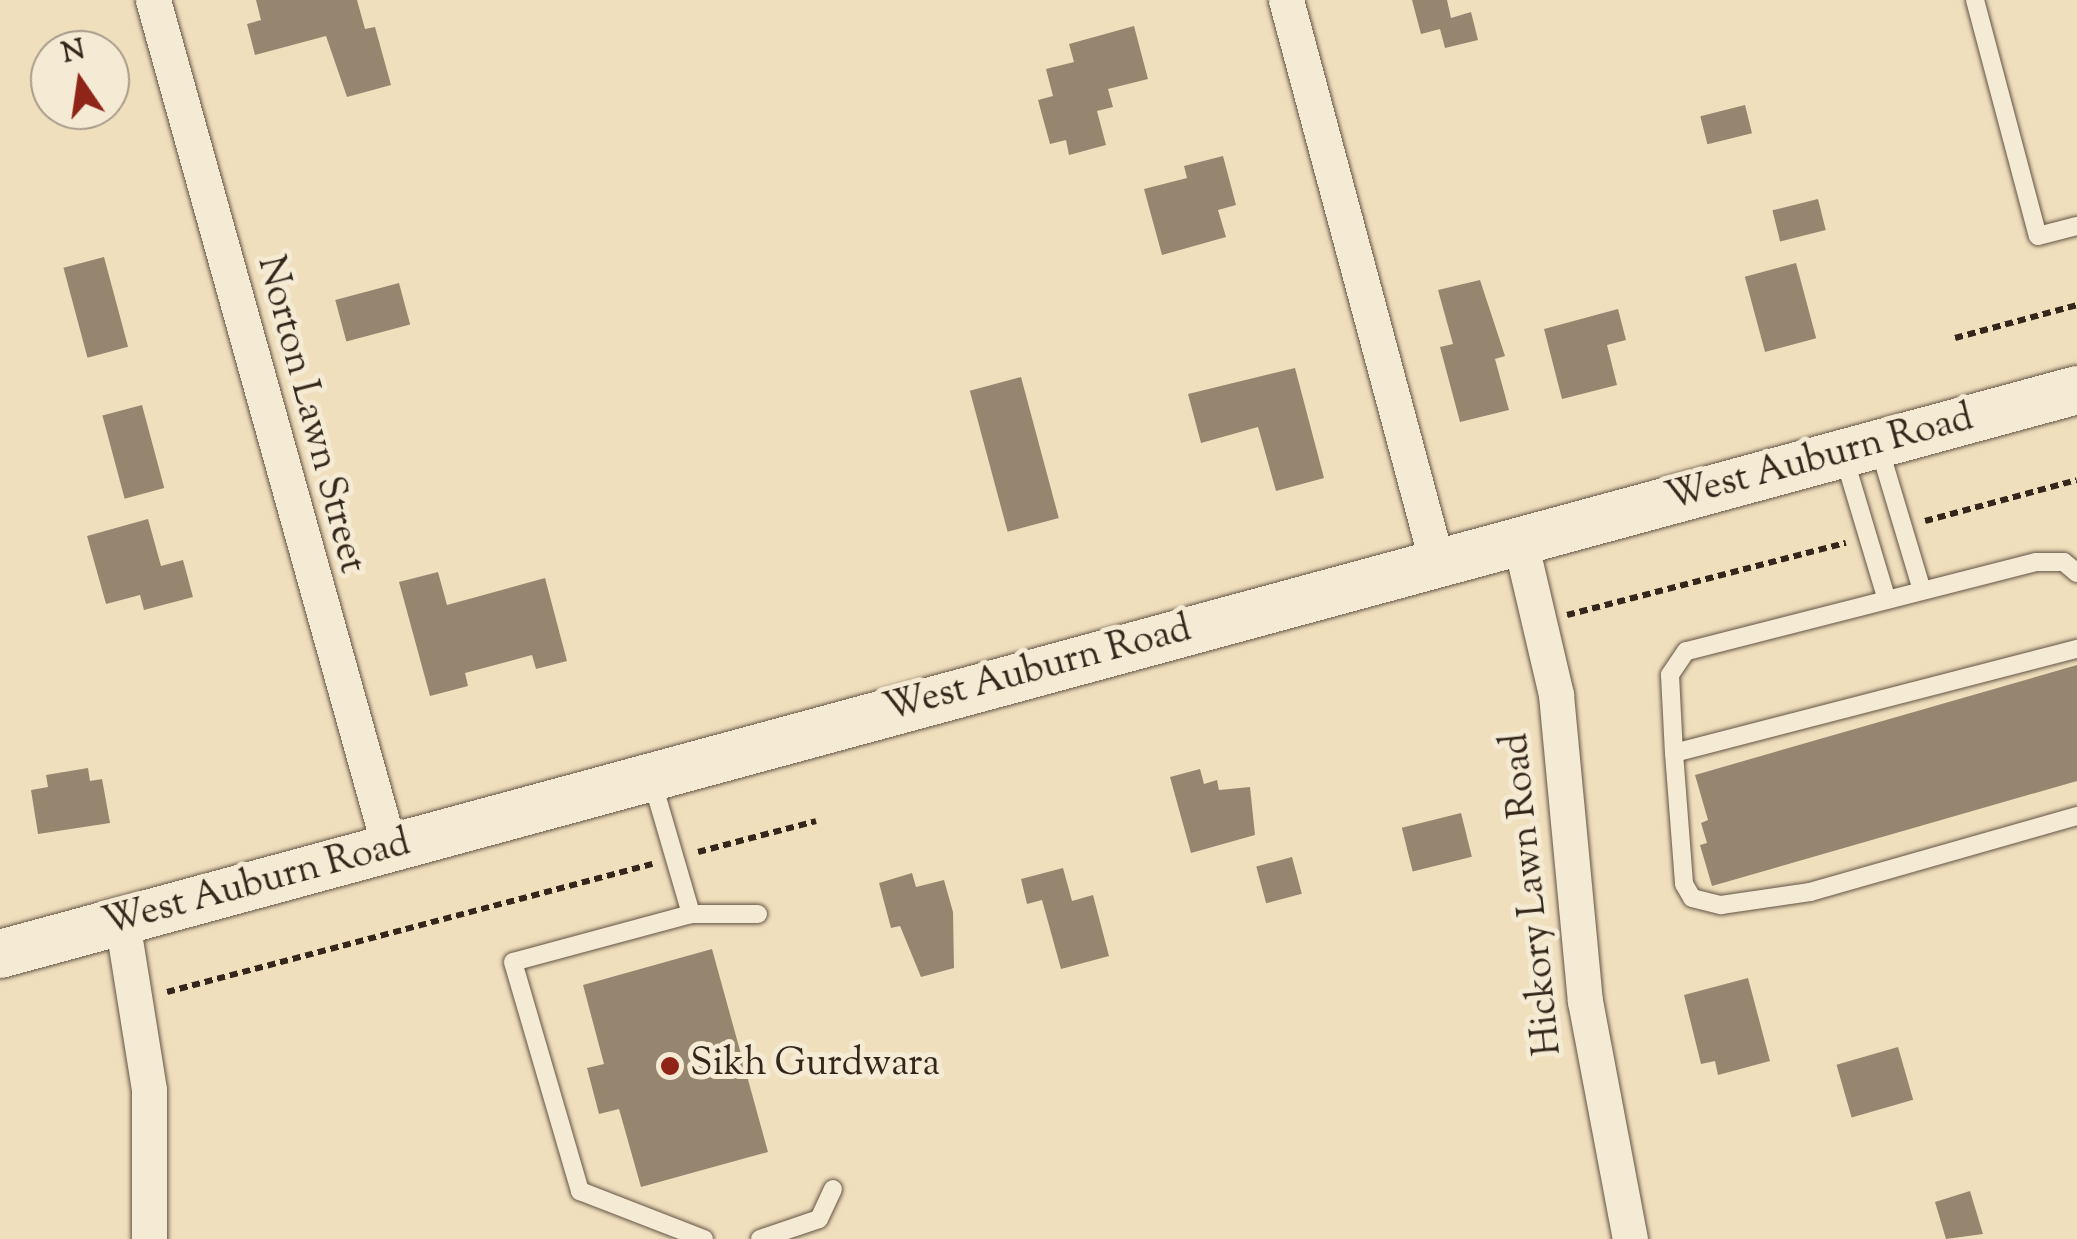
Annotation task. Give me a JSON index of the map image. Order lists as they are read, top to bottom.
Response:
{
  "streets": {
    "main road": ["West Auburn Road"],
    "street": ["Norton Lawn Street", "Hickory Lawn Road"]
  },
  "crossings": [
    ["Norton Lawn Street", "West Auburn Road"],
    ["West Auburn Road", "Hickory Lawn Road"]
  ],
  "places": ["Sikh Gurdwara"],
  "north": "top"
}
